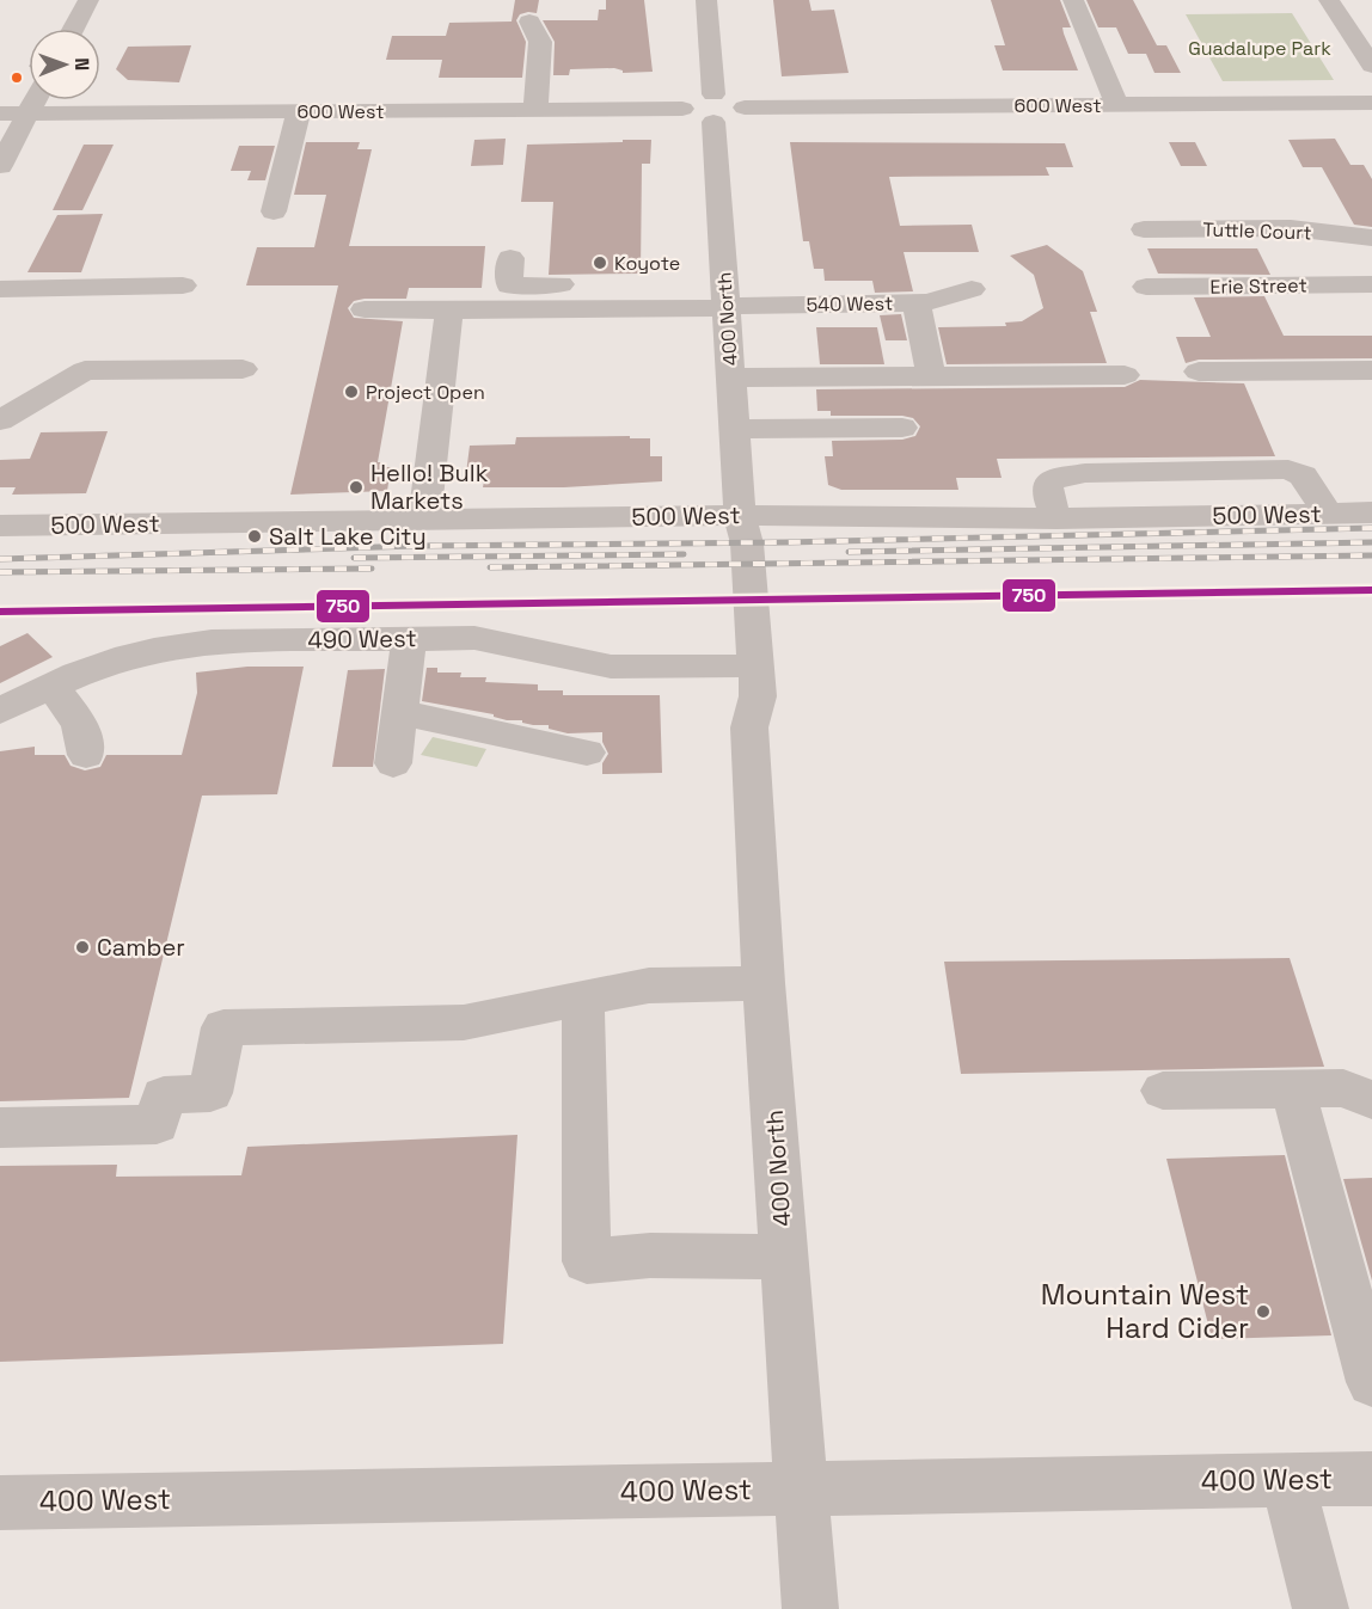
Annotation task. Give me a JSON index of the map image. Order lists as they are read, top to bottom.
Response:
{
  "streets": {
    "street": [
      "600 West",
      "Tuttle Court",
      "Erie Street",
      "540 West",
      "400 North",
      "500 West",
      "490 West",
      "400 West"
    ]
  },
  "crossings": [
    ["600 West", "400 North"],
    ["540 West", "400 North"],
    ["400 North", "500 West"],
    ["400 North", "490 West"],
    ["400 North", "400 West"]
  ],
  "parks": ["Guadalupe Park"],
  "places": [
    "Koyote",
    "Project Open",
    "Hello! Bulk Markets",
    "Salt Lake City",
    "Camber",
    "Mountain West Hard Cider"
  ],
  "lines": ["transit line 750"],
  "north": "right"
}
